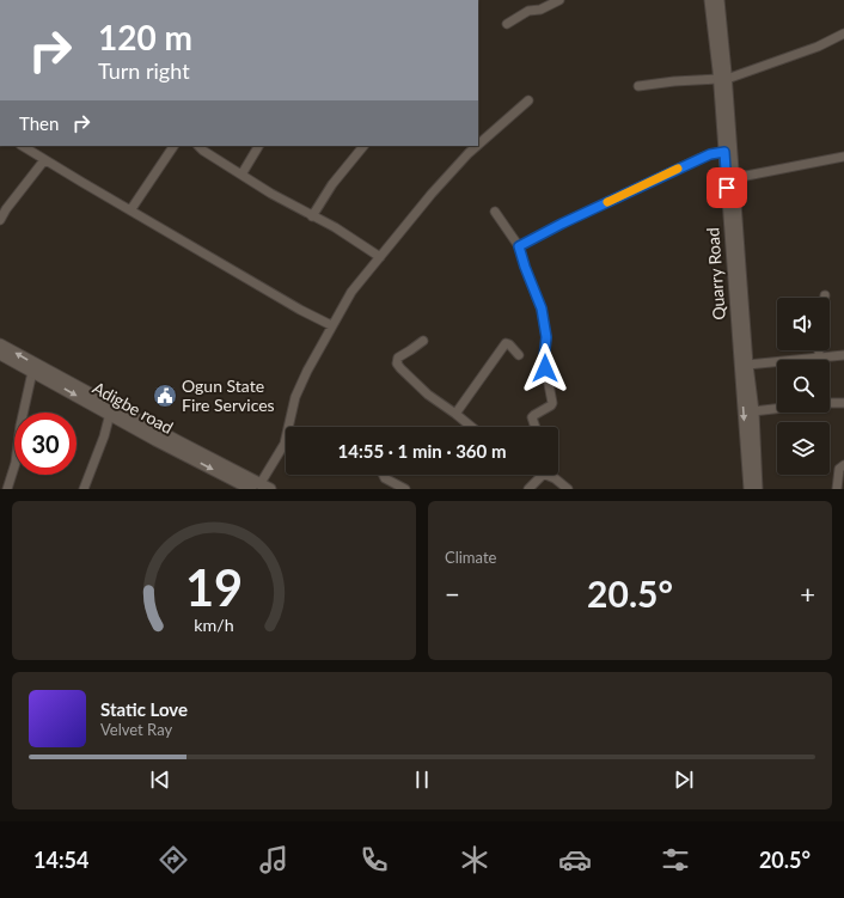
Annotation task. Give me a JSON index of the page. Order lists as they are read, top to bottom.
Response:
{
  "streets": {
    "main road": ["Quarry Road", "Adigbe road"]
  },
  "places": {
    "public building": ["Ogun State Fire Services"]
  },
  "page": {
    "turn": ["120 m", "Turn right"],
    "then": "Then",
    "limit": "30",
    "trip": "14:55 · 1 min · 360 m",
    "tile": "Climate",
    "heat": ["−", "20.5°", "+"],
    "song": ["Static Love", "Velvet Ray"],
    "tabs": ["14:54", "20.5°"],
    "gauge": ["19", "km/h"]
  }
}
